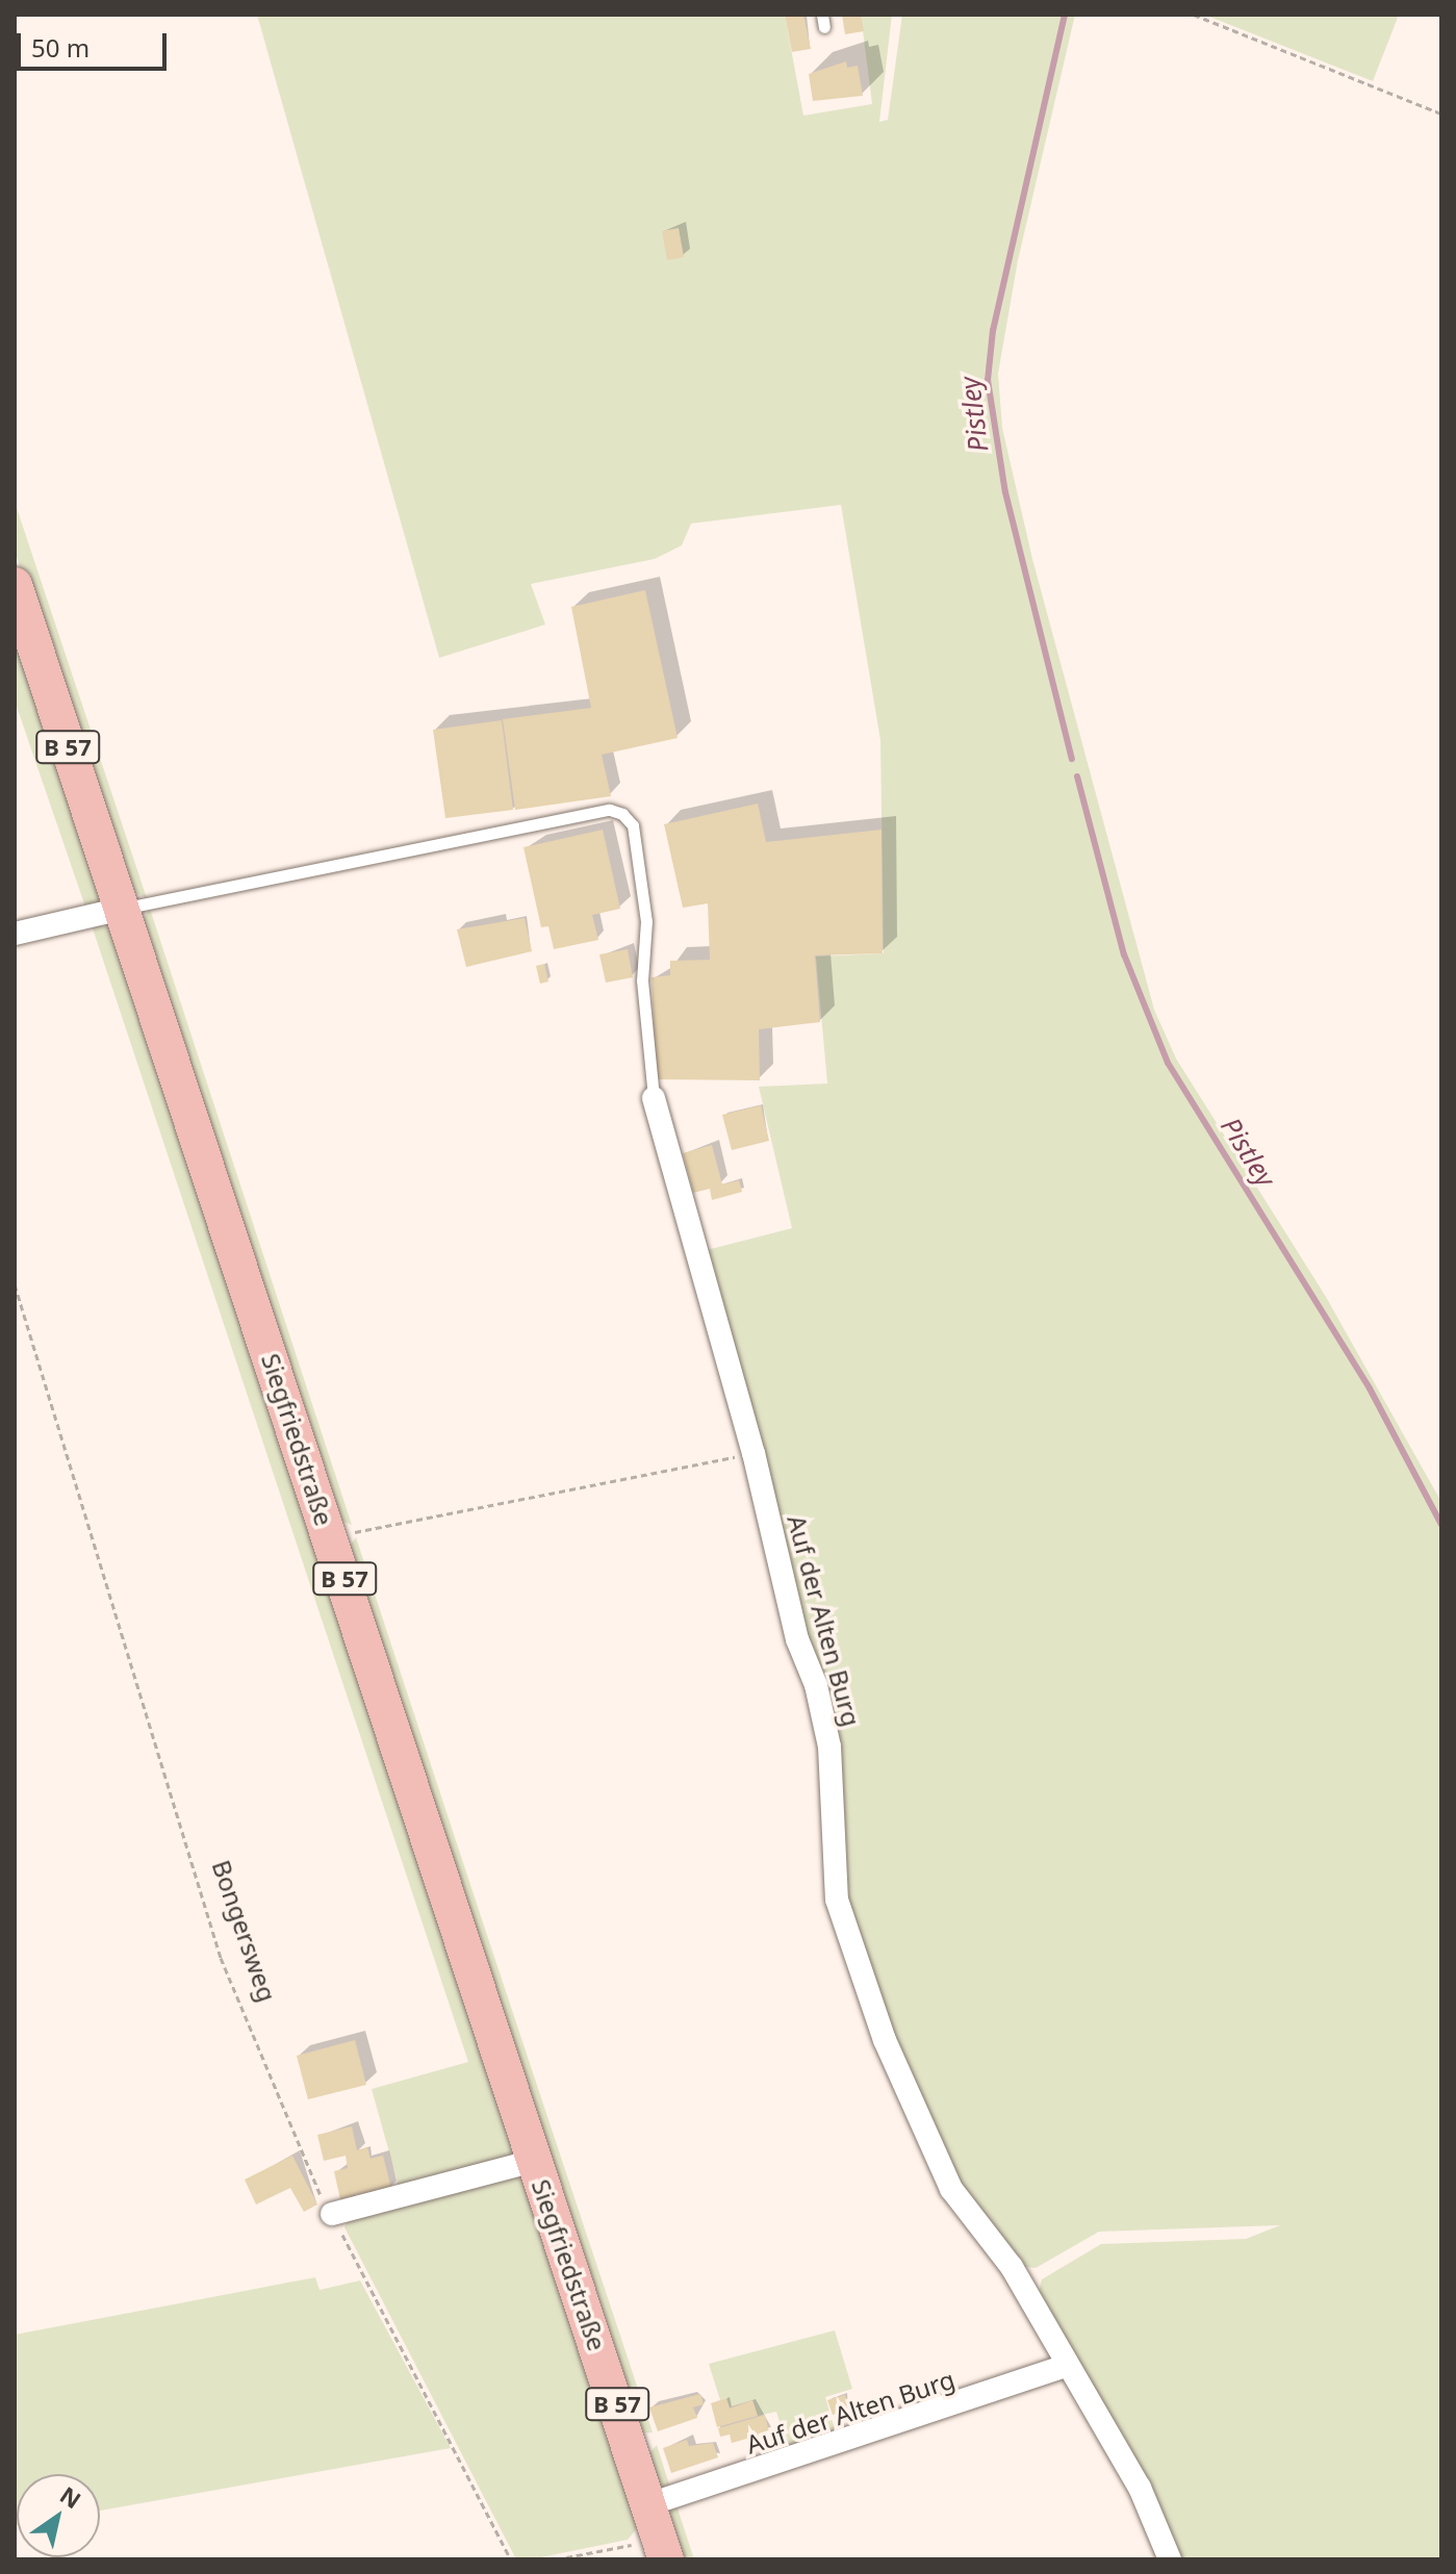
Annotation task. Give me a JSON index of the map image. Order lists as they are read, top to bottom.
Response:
{
  "streets": {
    "main road": ["B 57", "Siegfriedstraße"],
    "street": ["Auf der Alten Burg"],
    "path": ["Bongersweg"]
  },
  "crossings": [
    ["B 57", "Siegfriedstraße"],
    ["Siegfriedstraße", "Auf der Alten Burg"],
    ["Siegfriedstraße", "Bongersweg"]
  ],
  "water": ["Pistley"],
  "scale_bar": "50 m",
  "north": "top right"
}
